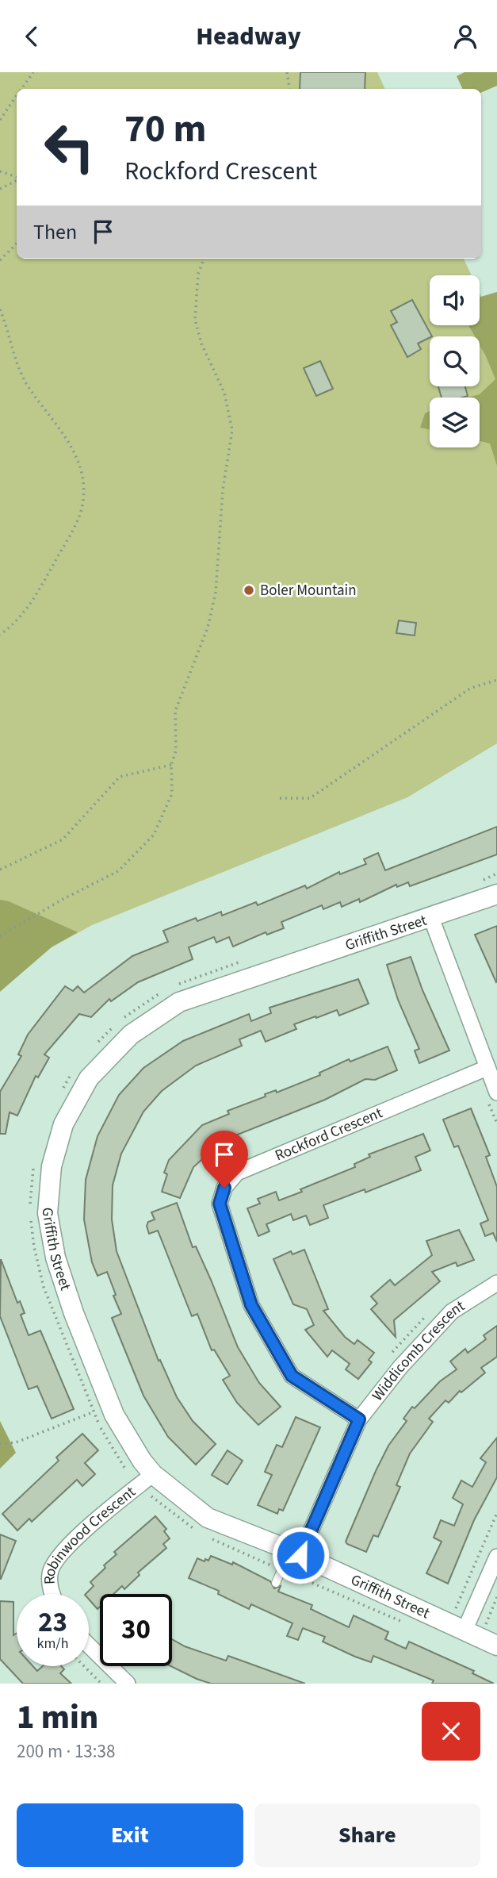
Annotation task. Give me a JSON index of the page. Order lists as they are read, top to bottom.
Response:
{
  "streets": {
    "street": [
      "Griffith Street",
      "Rockford Crescent",
      "Widdicomb Crescent",
      "Robinwood Crescent"
    ]
  },
  "crossings": [
    ["Griffith Street", "Widdicomb Crescent"],
    ["Griffith Street", "Robinwood Crescent"],
    ["Rockford Crescent", "Widdicomb Crescent"]
  ],
  "places": ["Boler Mountain"],
  "page": {
    "header": "Headway",
    "turn": ["70 m", "Rockford Crescent"],
    "then": "Then",
    "speed": "23 km/h",
    "limit": "30",
    "heading": ["1 min", "200 m · 13:38"],
    "buttons": ["Exit", "Share"]
  }
}
